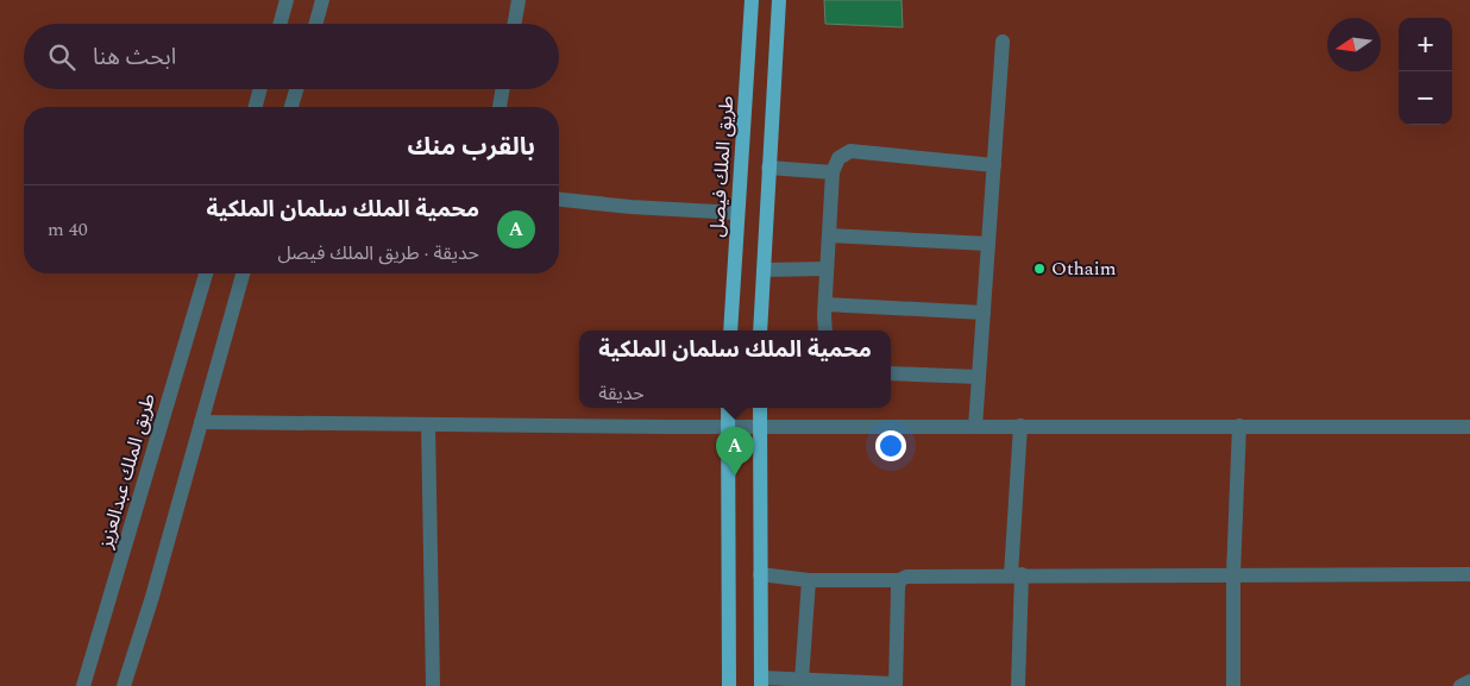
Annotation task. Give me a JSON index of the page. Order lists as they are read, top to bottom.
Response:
{
  "streets": {
    "main road": ["طريق الملك فيصل"],
    "street": ["طريق الملك عبدالعزيز"]
  },
  "places": ["Othaim"],
  "north": "left",
  "page": {
    "map_buttons": ["+", "−"],
    "search": "ابحث هنا",
    "heading": "بالقرب منك",
    "list": [
      {
        "mark": "A",
        "name": "محمية الملك سلمان الملكية",
        "note": "حديقة · طريق الملك فيصل",
        "value": "40 m"
      }
    ],
    "popup": ["محمية الملك سلمان الملكية", "حديقة"],
    "pins": "A"
  }
}
